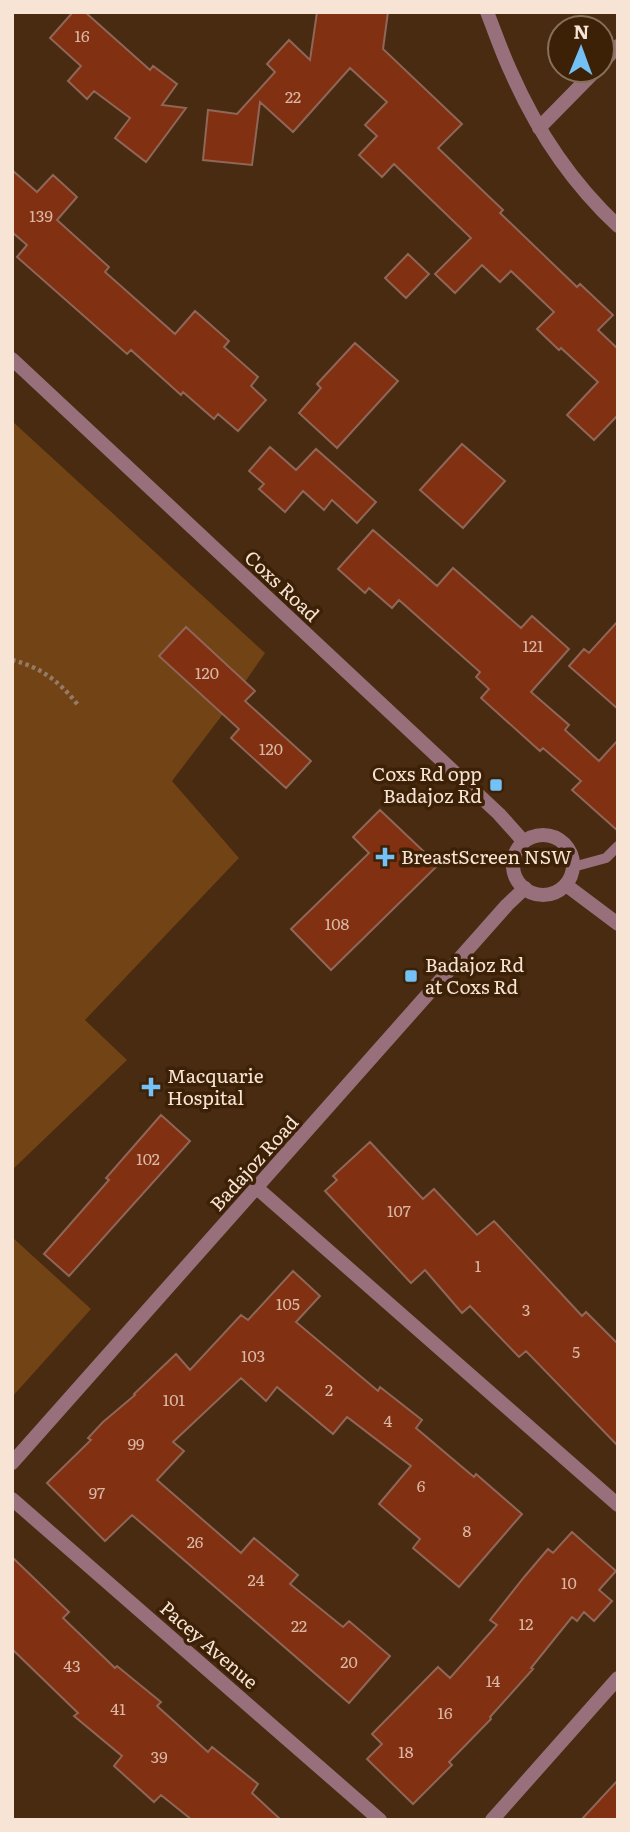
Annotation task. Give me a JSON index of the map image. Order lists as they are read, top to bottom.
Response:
{
  "streets": {
    "street": ["Coxs Road", "Badajoz Road", "Pacey Avenue"]
  },
  "crossings": [
    ["Coxs Road", "Badajoz Road"]
  ],
  "places": {
    "transit": ["Coxs Rd opp Badajoz Rd", "Badajoz Rd at Coxs Rd"],
    "health": ["BreastScreen NSW", "Macquarie Hospital"]
  },
  "house_numbers": [
    "16",
    "22",
    "139",
    "121",
    "120",
    "120",
    "108",
    "102",
    "107",
    "1",
    "105",
    "3",
    "5",
    "103",
    "2",
    "101",
    "4",
    "99",
    "6",
    "97",
    "8",
    "26",
    "24",
    "10",
    "12",
    "22",
    "20",
    "43",
    "14",
    "41",
    "16",
    "18",
    "39"
  ],
  "north": "top"
}
